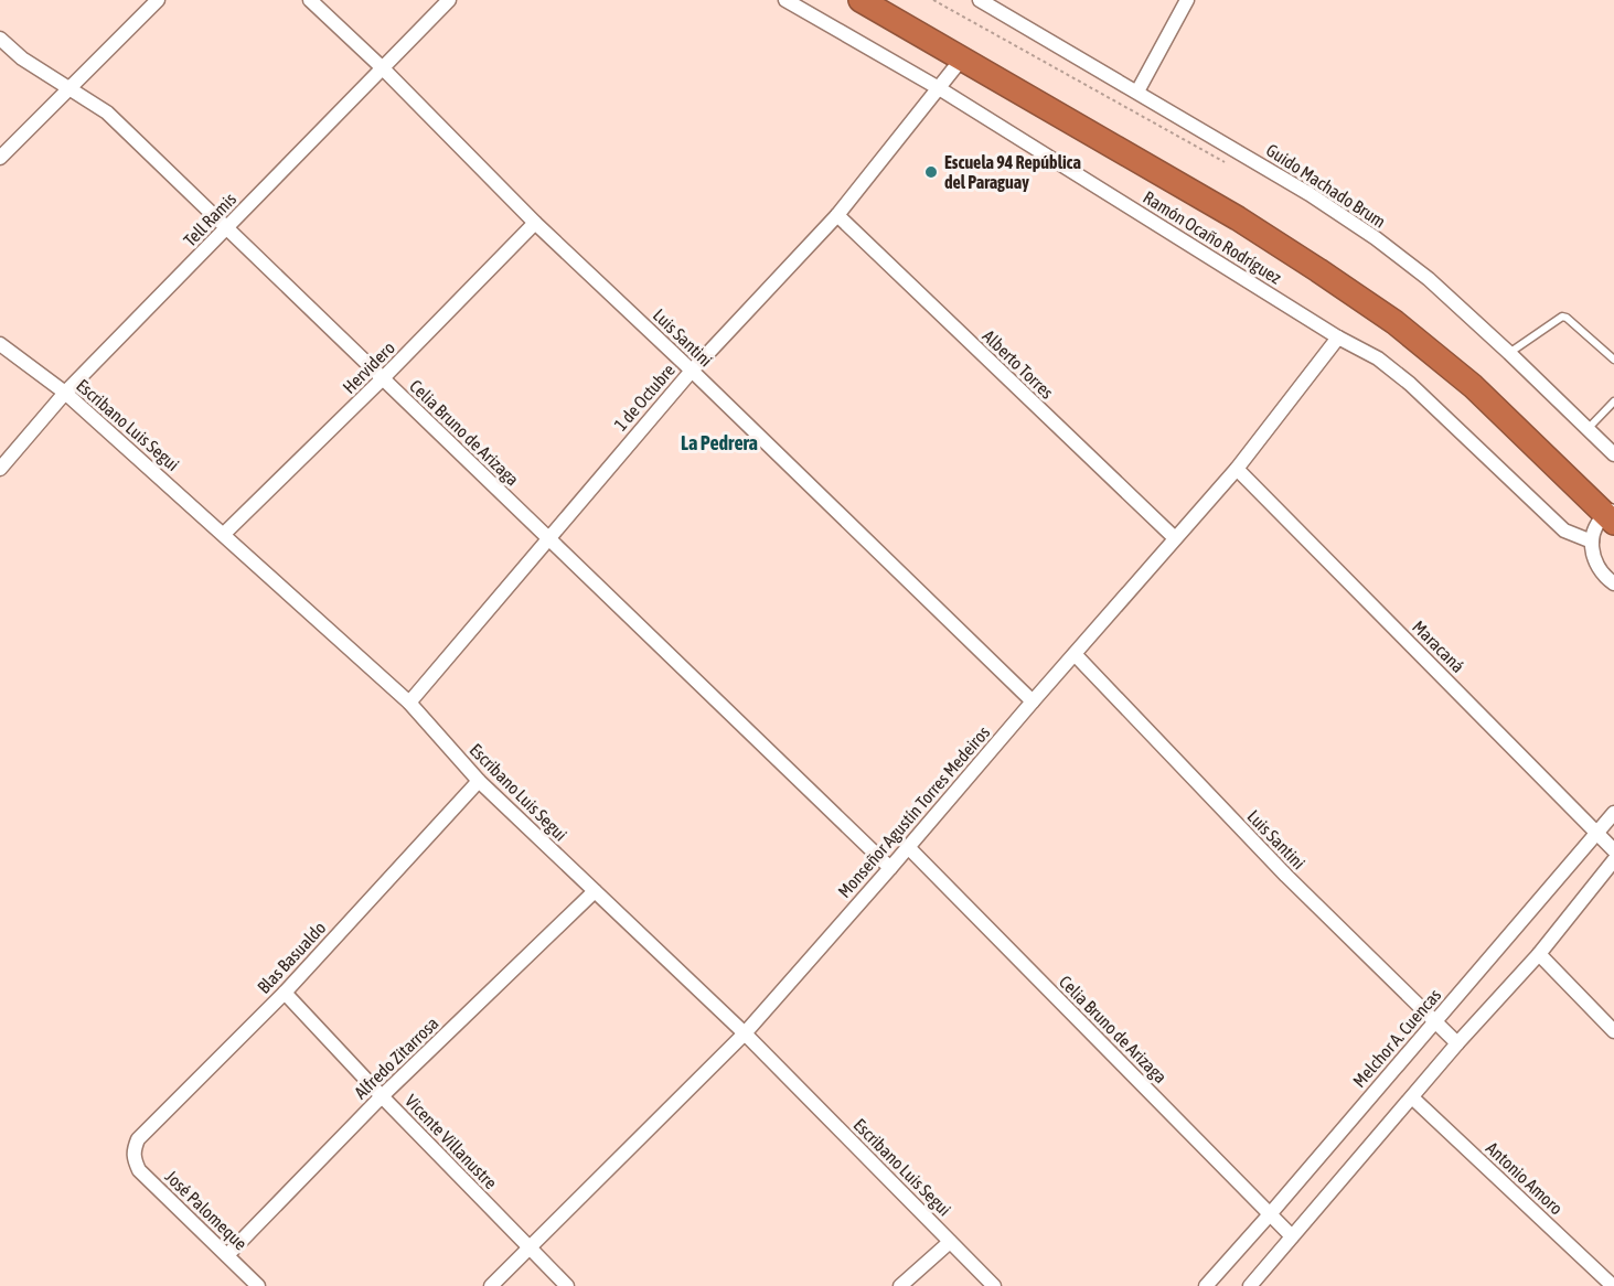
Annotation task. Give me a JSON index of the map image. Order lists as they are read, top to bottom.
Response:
{
  "streets": {
    "street": [
      "Guido Machado Brum",
      "Tell Ramis",
      "Ramón Ocaño Rodríguez",
      "Luis Santini",
      "Alberto Torres",
      "Hervidero",
      "1 de Octubre",
      "Escribano Luis Segui",
      "Celia Bruno de Arizaga",
      "Maracaná",
      "Monseñor Agustín Torres Medeiros",
      "Blas Basualdo",
      "Melchor A. Cuencas",
      "Alfredo Zitarrosa",
      "Vicente Villanustre",
      "Antonio Amoro",
      "José Palomeque"
    ]
  },
  "crossings": [
    ["Tell Ramis", "Luis Santini"],
    ["Tell Ramis", "Escribano Luis Segui"],
    ["Tell Ramis", "Celia Bruno de Arizaga"],
    ["Ramón Ocaño Rodríguez", "1 de Octubre"],
    ["Ramón Ocaño Rodríguez", "Monseñor Agustín Torres Medeiros"],
    ["Luis Santini", "Hervidero"],
    ["Luis Santini", "1 de Octubre"],
    ["Luis Santini", "Monseñor Agustín Torres Medeiros"],
    ["Luis Santini", "Melchor A. Cuencas"],
    ["Alberto Torres", "1 de Octubre"],
    ["Alberto Torres", "Monseñor Agustín Torres Medeiros"],
    ["Hervidero", "Escribano Luis Segui"],
    ["Hervidero", "Celia Bruno de Arizaga"],
    ["1 de Octubre", "Escribano Luis Segui"],
    ["1 de Octubre", "Celia Bruno de Arizaga"],
    ["Escribano Luis Segui", "Monseñor Agustín Torres Medeiros"],
    ["Escribano Luis Segui", "Blas Basualdo"],
    ["Escribano Luis Segui", "Alfredo Zitarrosa"],
    ["Celia Bruno de Arizaga", "Monseñor Agustín Torres Medeiros"],
    ["Celia Bruno de Arizaga", "Melchor A. Cuencas"],
    ["Maracaná", "Monseñor Agustín Torres Medeiros"],
    ["Maracaná", "Melchor A. Cuencas"],
    ["Monseñor Agustín Torres Medeiros", "Vicente Villanustre"],
    ["Blas Basualdo", "Vicente Villanustre"],
    ["Blas Basualdo", "José Palomeque"],
    ["Alfredo Zitarrosa", "Vicente Villanustre"],
    ["Alfredo Zitarrosa", "José Palomeque"]
  ],
  "districts": ["La Pedrera"],
  "places": ["Escuela 94 República del Paraguay"]
}
